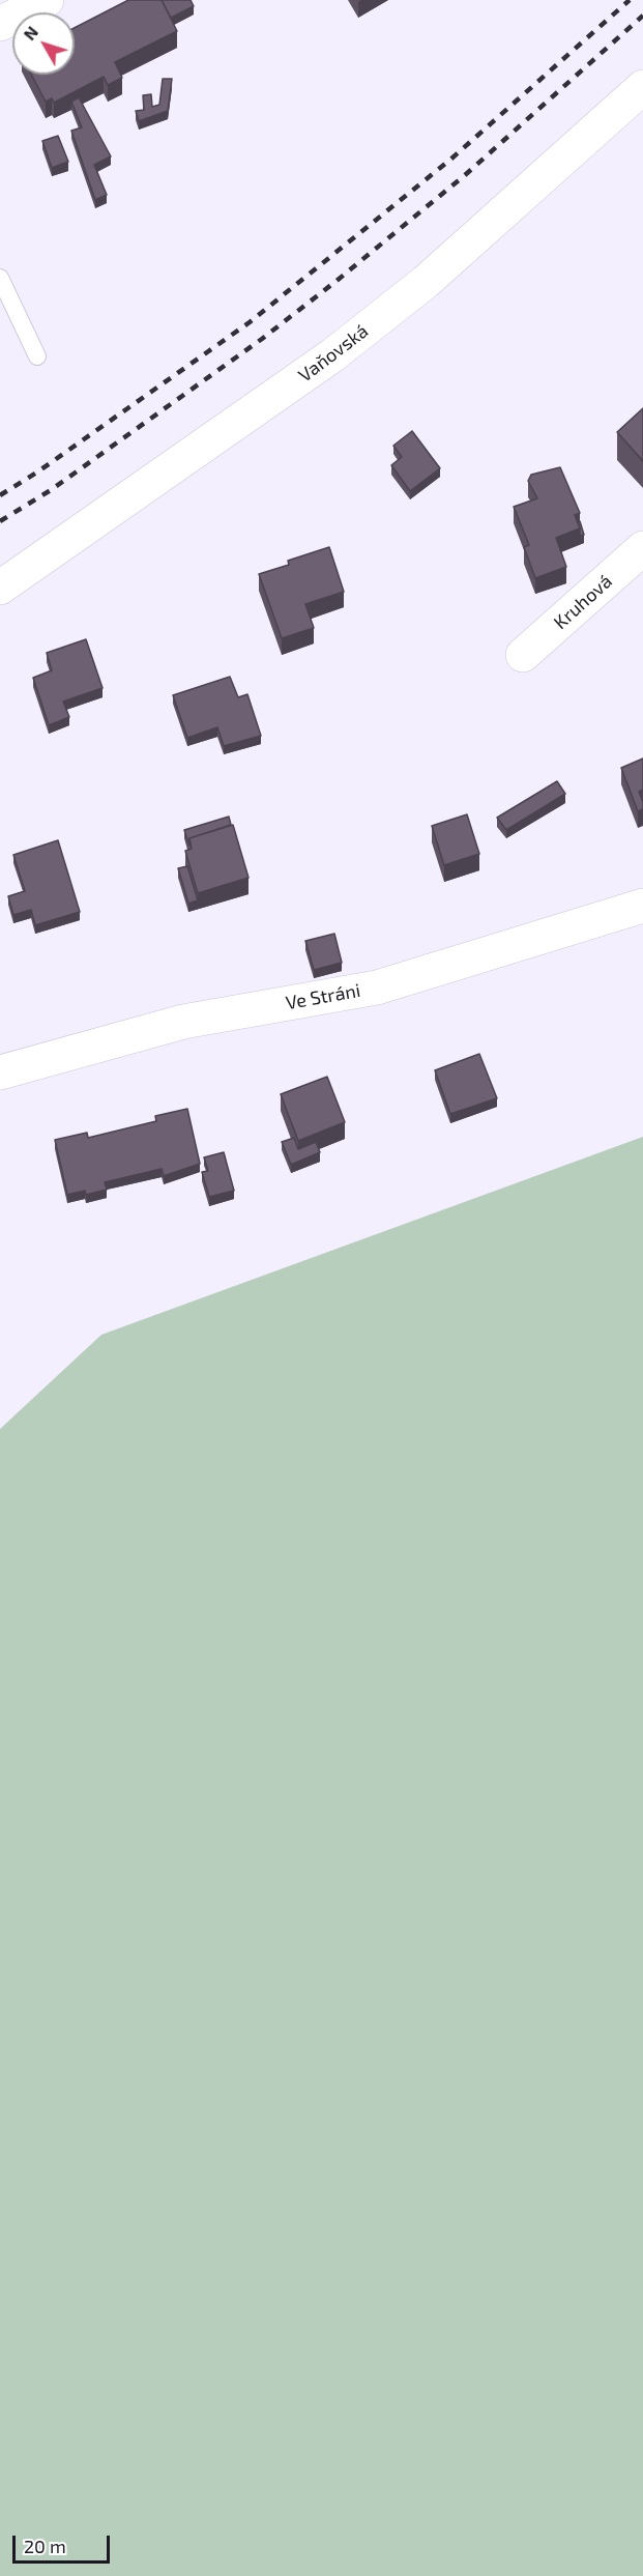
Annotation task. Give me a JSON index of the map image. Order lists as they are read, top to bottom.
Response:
{
  "streets": {
    "street": ["Vaňovská", "Kruhová", "Ve Stráni"]
  },
  "scale_bar": "20 m",
  "north": "top left"
}
